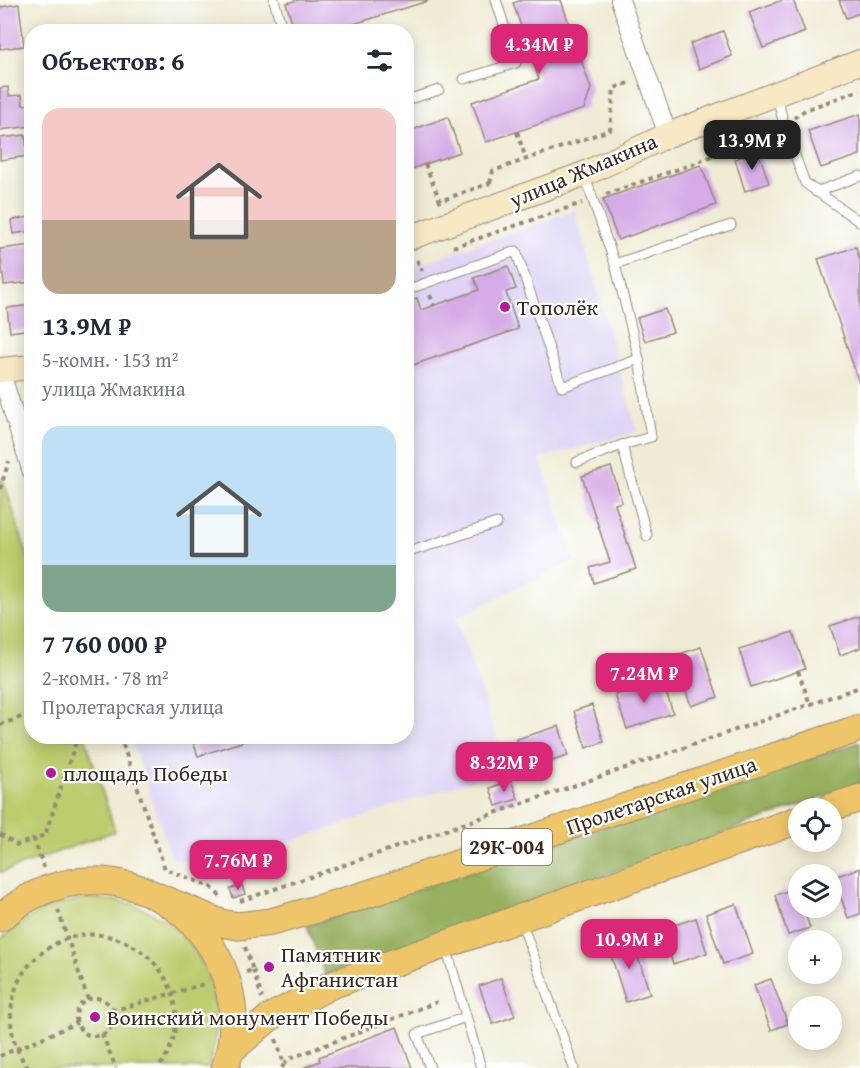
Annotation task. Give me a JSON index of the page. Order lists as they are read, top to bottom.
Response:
{
  "streets": {
    "main road": ["Пролетарская улица", "29К-004"],
    "street": ["улица Жмакина"]
  },
  "crossings": [
    ["Пролетарская улица", "29К-004"]
  ],
  "places": [
    "Тополёк",
    "площадь Победы",
    "Памятник Афганистан",
    "Воинский монумент Победы"
  ],
  "page": {
    "price": [
      "4.34M ₽",
      "13.9M ₽",
      "7.24M ₽",
      "8.32M ₽",
      "7.76M ₽",
      "10.9M ₽"
    ],
    "heading": "Объектов: 6",
    "list": [
      {
        "name": "13.9M ₽",
        "note": "5-комн. · 153 m² · улица Жмакина"
      },
      {
        "name": "7 760 000 ₽",
        "note": "2-комн. · 78 m² · Пролетарская улица"
      }
    ],
    "map_buttons": ["+", "−"]
  }
}
